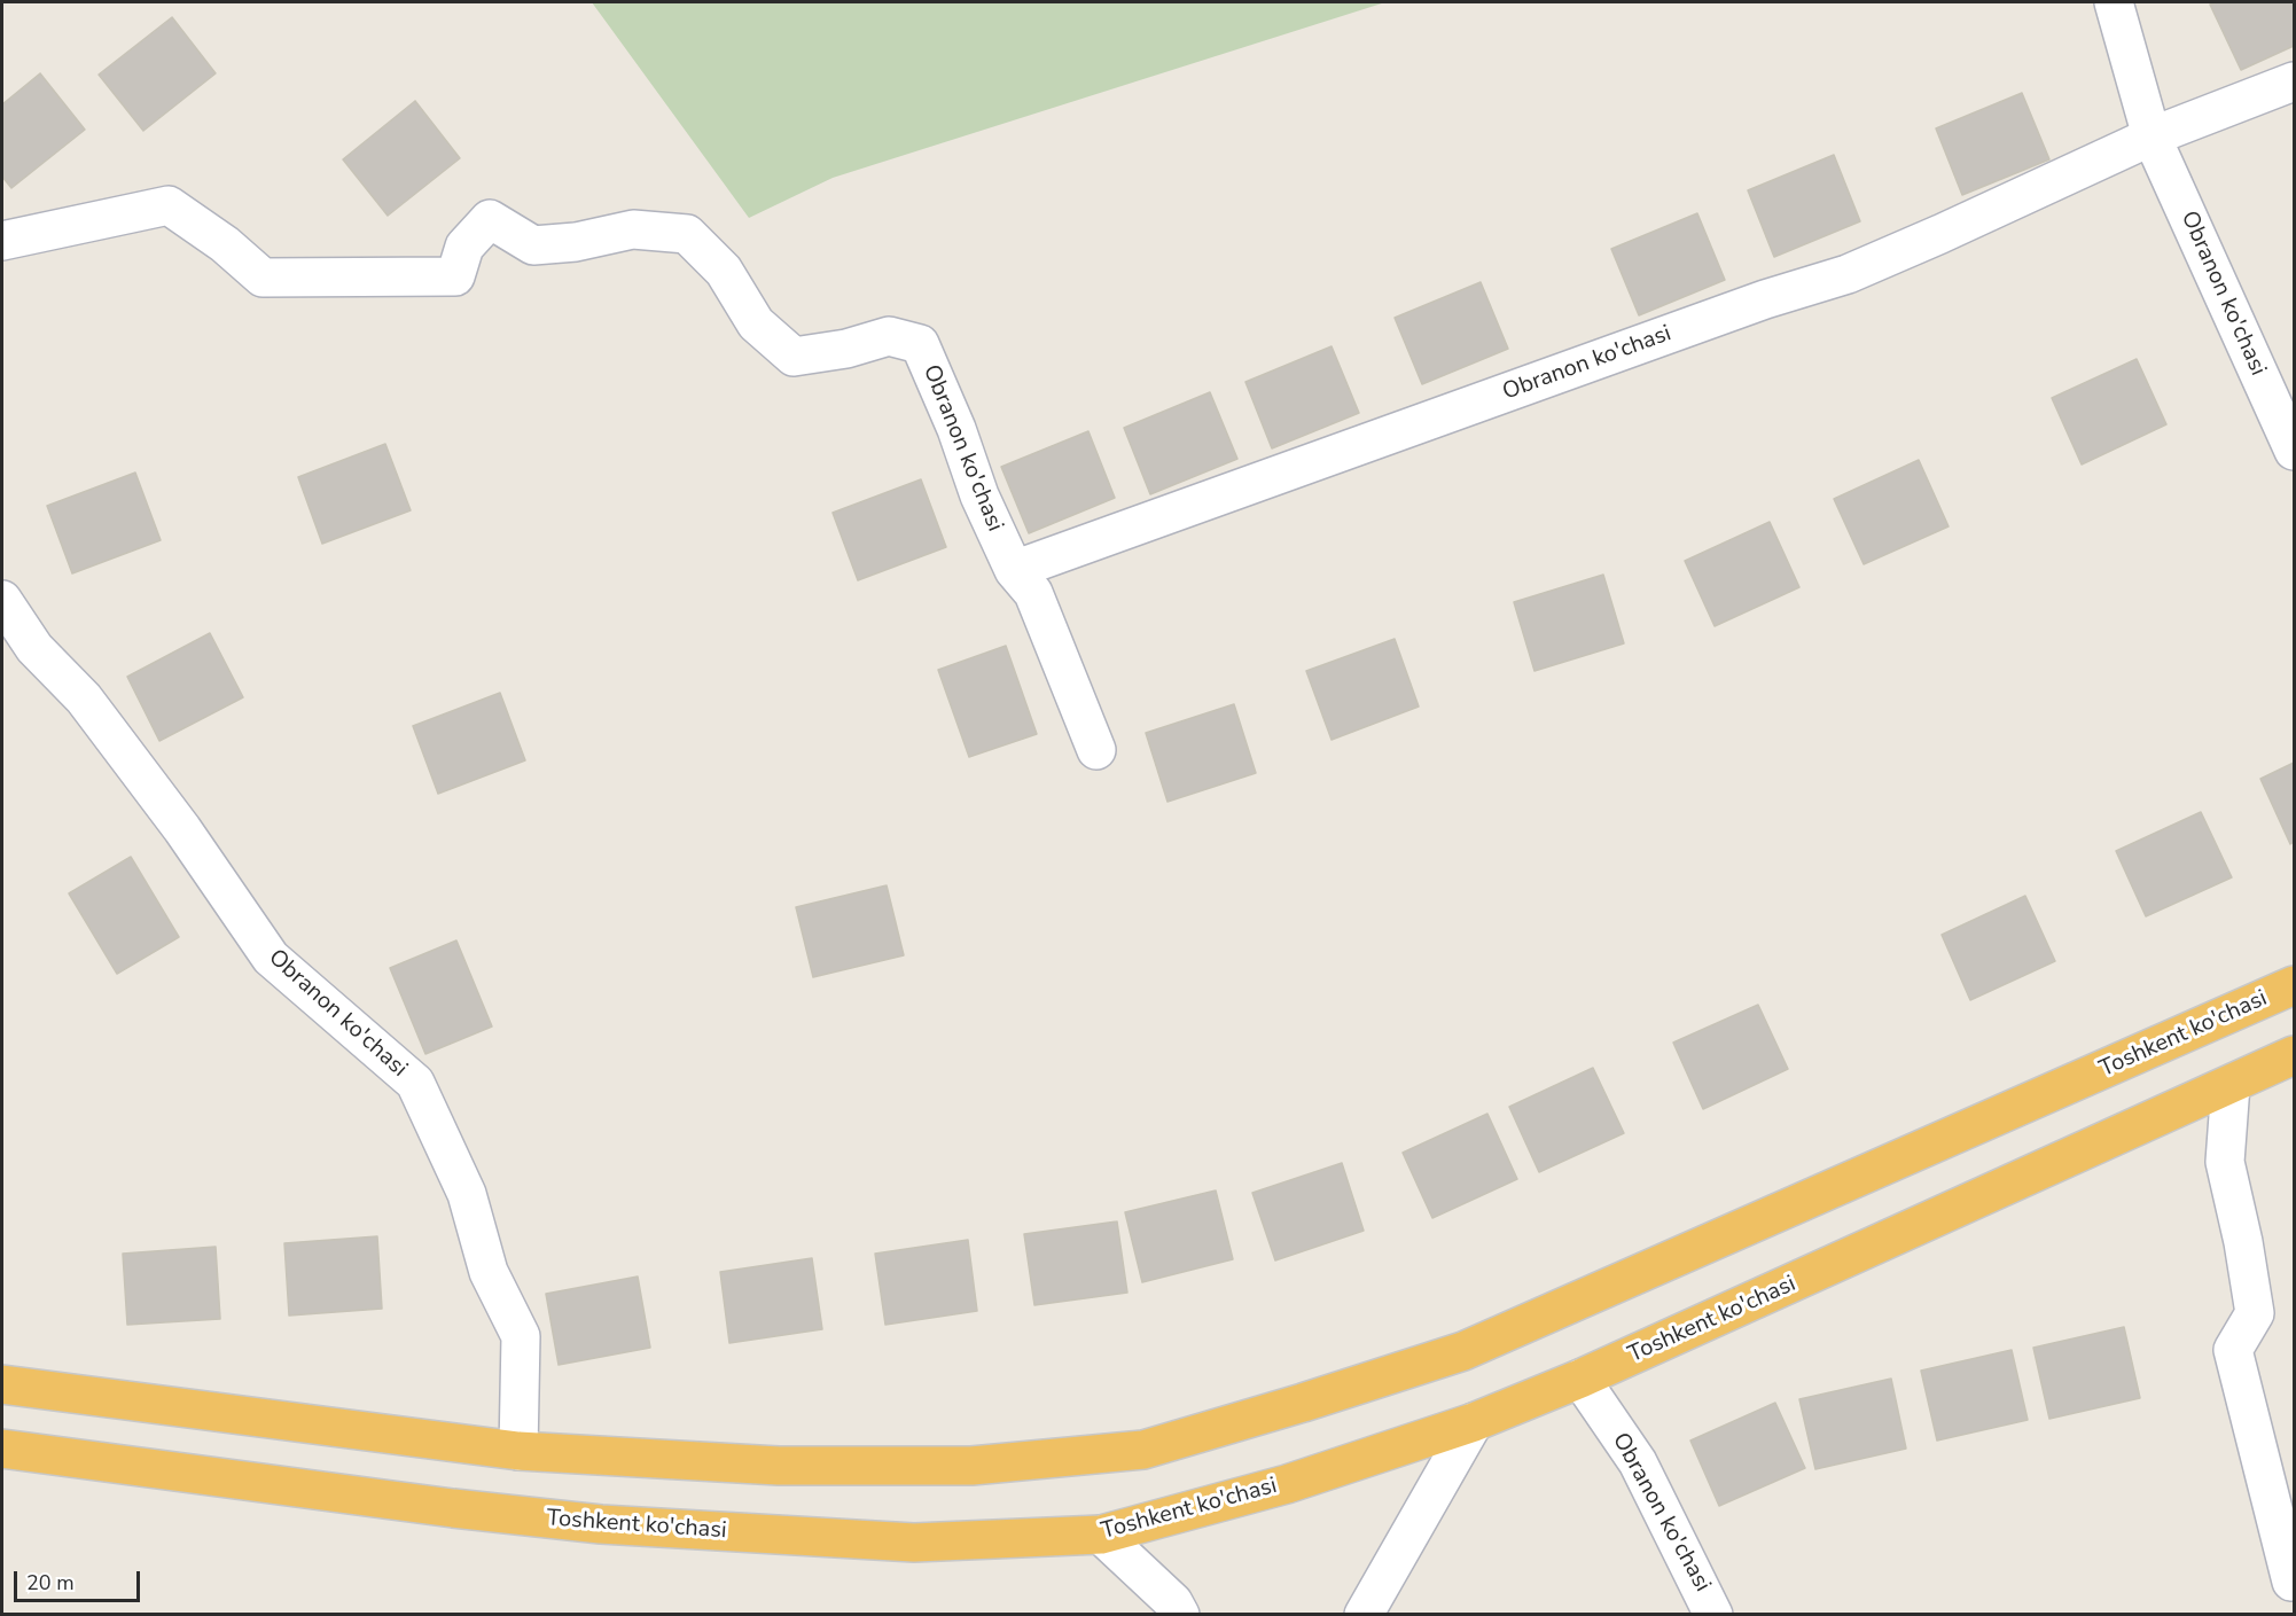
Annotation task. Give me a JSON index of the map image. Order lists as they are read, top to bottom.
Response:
{
  "streets": {
    "highway": ["Toshkent ko'chasi"],
    "street": ["Obranon ko'chasi"]
  },
  "crossings": [
    ["Obranon ko'chasi", "Toshkent ko'chasi"]
  ],
  "scale_bar": "20 m"
}
